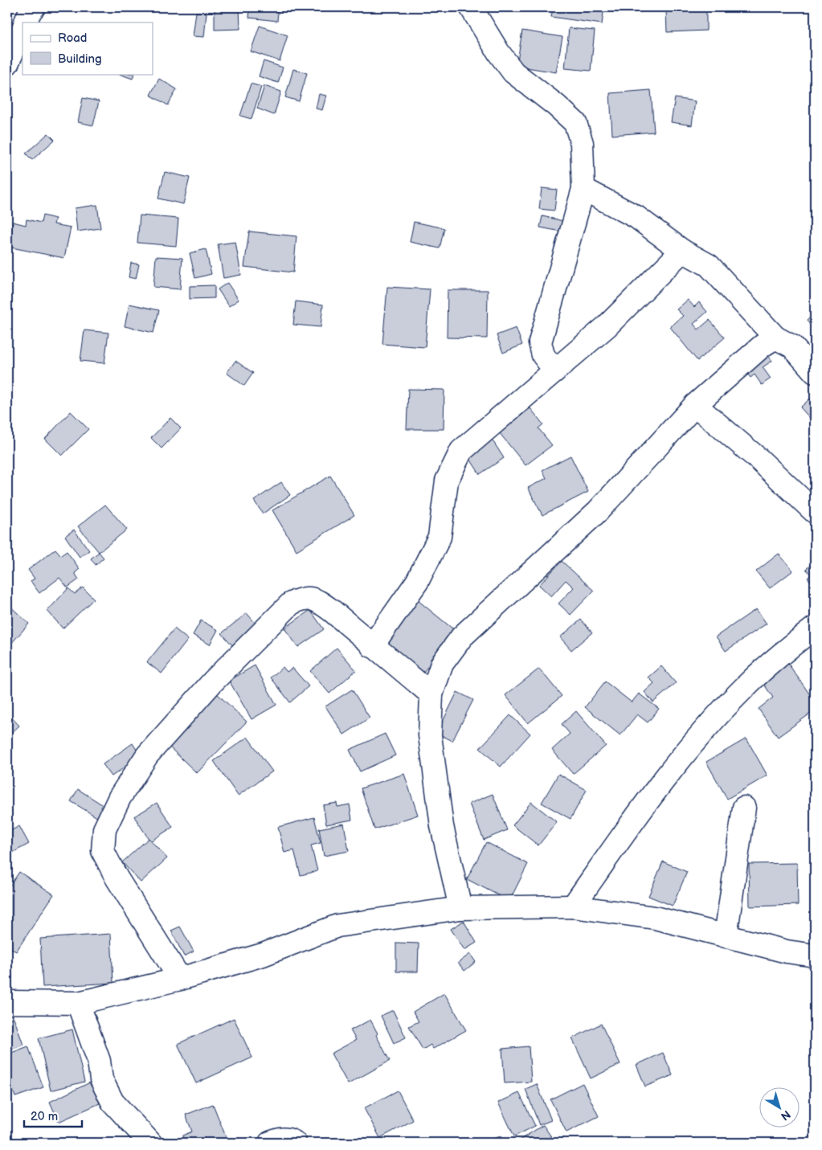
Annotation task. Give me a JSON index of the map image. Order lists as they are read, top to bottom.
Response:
{
  "legend": ["Road", "Building"],
  "scale_bar": "20 m",
  "north": "bottom right"
}
